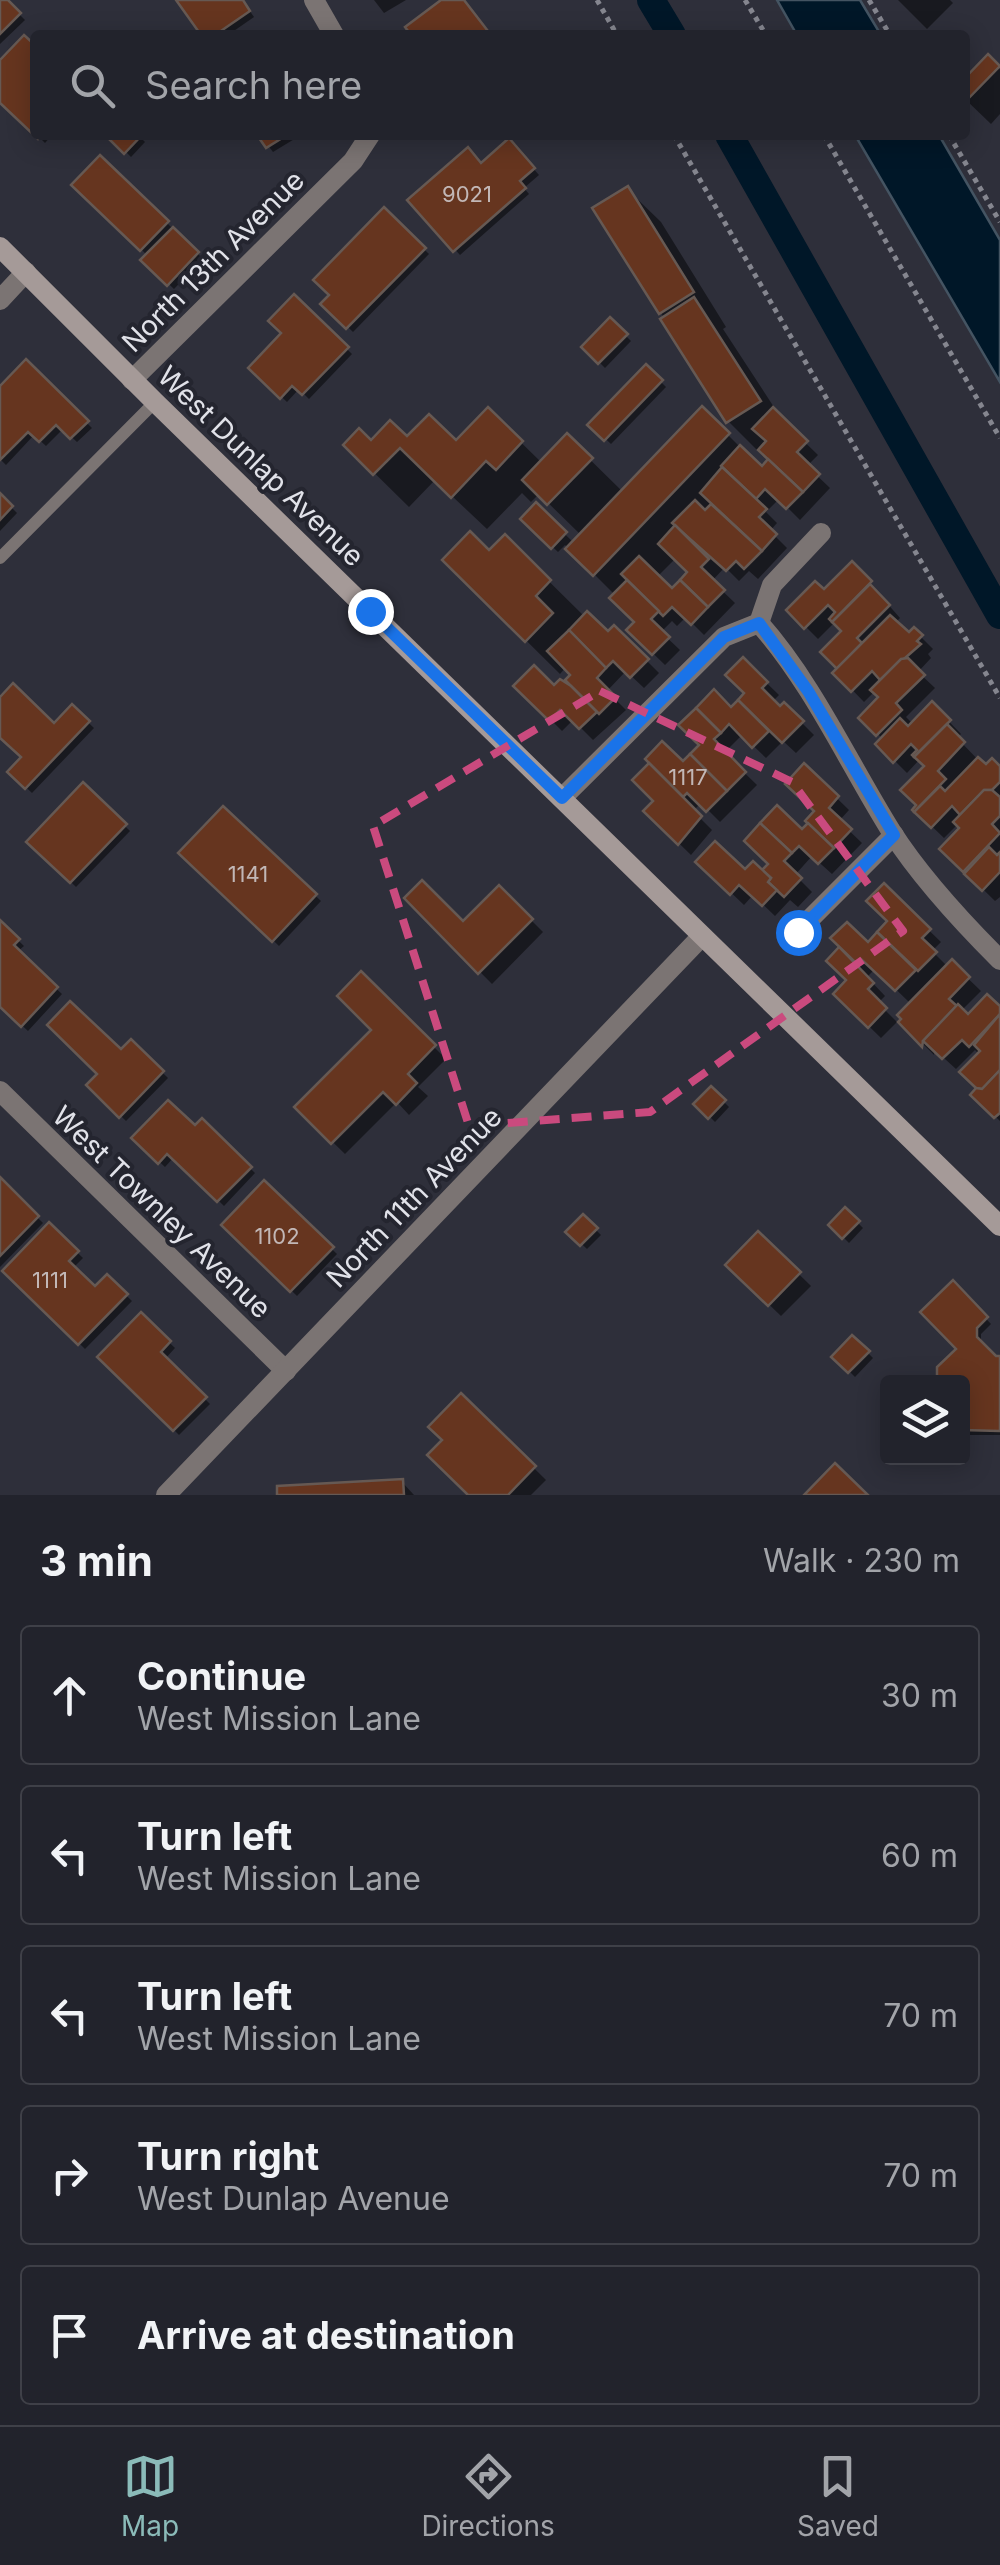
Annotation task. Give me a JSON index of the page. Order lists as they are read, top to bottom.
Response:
{
  "streets": {
    "main road": ["West Dunlap Avenue"],
    "street": ["North 13th Avenue", "North 11th Avenue", "West Townley Avenue"]
  },
  "crossings": [
    ["North 13th Avenue", "West Dunlap Avenue"],
    ["West Dunlap Avenue", "North 11th Avenue"],
    ["North 11th Avenue", "West Townley Avenue"]
  ],
  "house_numbers": [
    "9021",
    "1117",
    "1141",
    "1102",
    "1111"
  ],
  "page": {
    "search": "Search here",
    "heading": ["3 min", "Walk · 230 m"],
    "list": [
      ["Continue", "West Mission Lane", "30 m"],
      ["Turn left", "West Mission Lane", "60 m"],
      ["Turn left", "West Mission Lane", "70 m"],
      ["Turn right", "West Dunlap Avenue", "70 m"],
      "Arrive at destination"
    ],
    "nav": ["Map", "Directions", "Saved"]
  }
}
